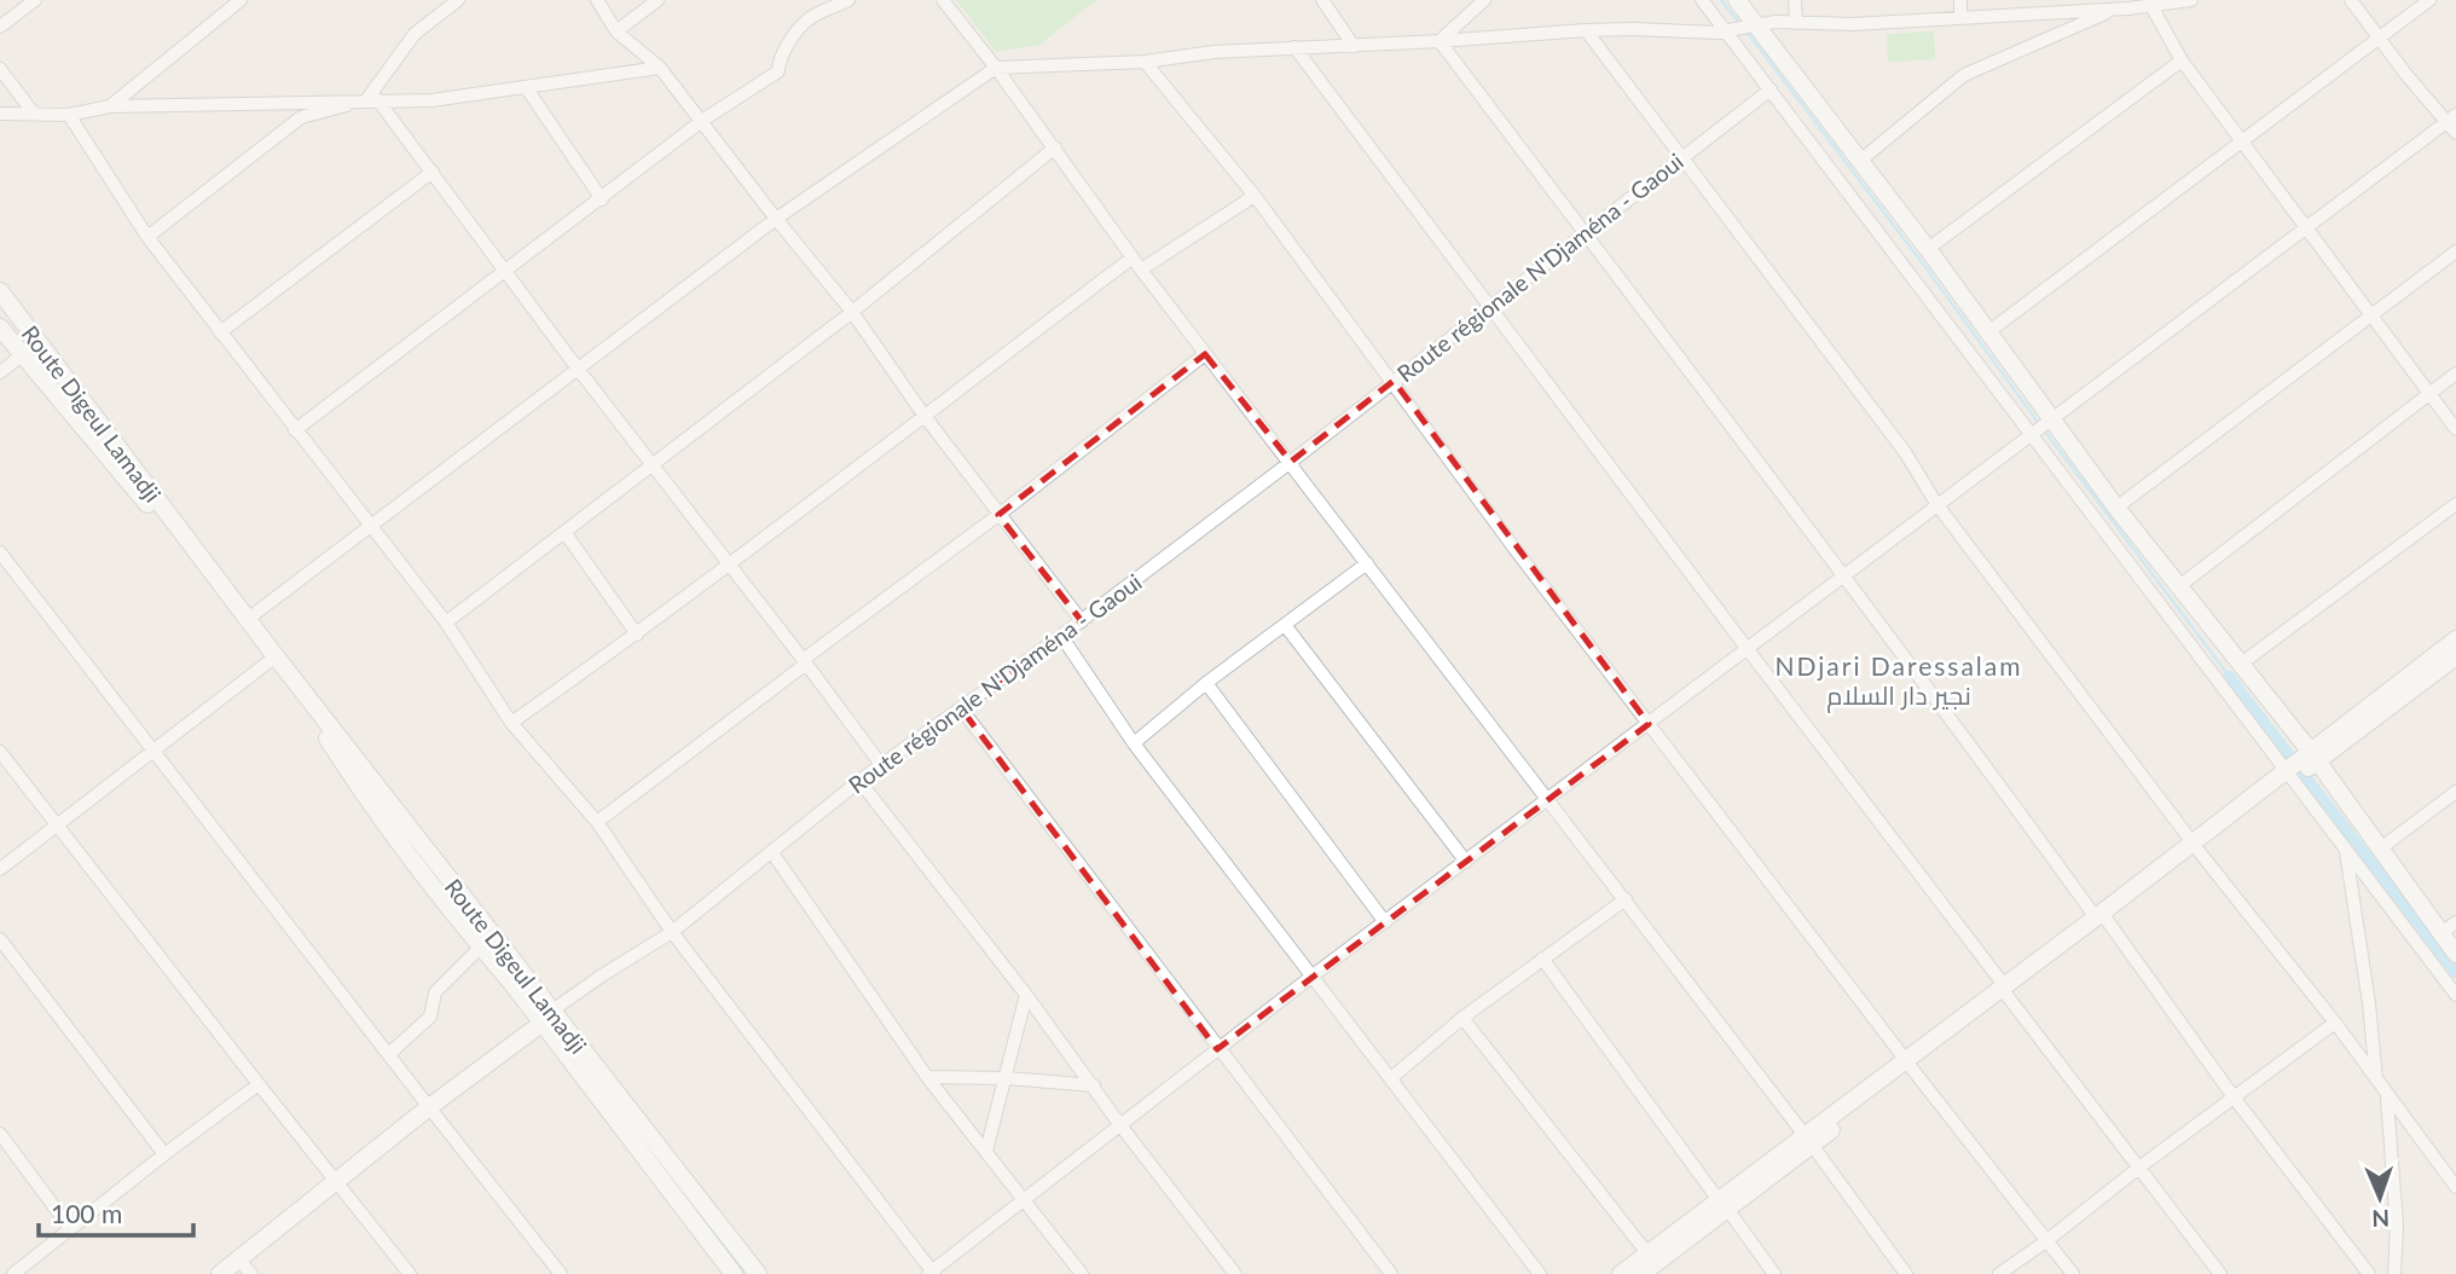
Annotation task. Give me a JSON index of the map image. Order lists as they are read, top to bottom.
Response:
{
  "streets": {
    "street": ["Route régionale N'Djaména - Gaoui", "Route Digeul Lamadji"]
  },
  "crossings": [
    ["Route régionale N'Djaména - Gaoui", "Route Digeul Lamadji"]
  ],
  "districts": ["NDjari Daressalam نجير دار السلام"],
  "scale_bar": "100 m",
  "north": "bottom"
}
